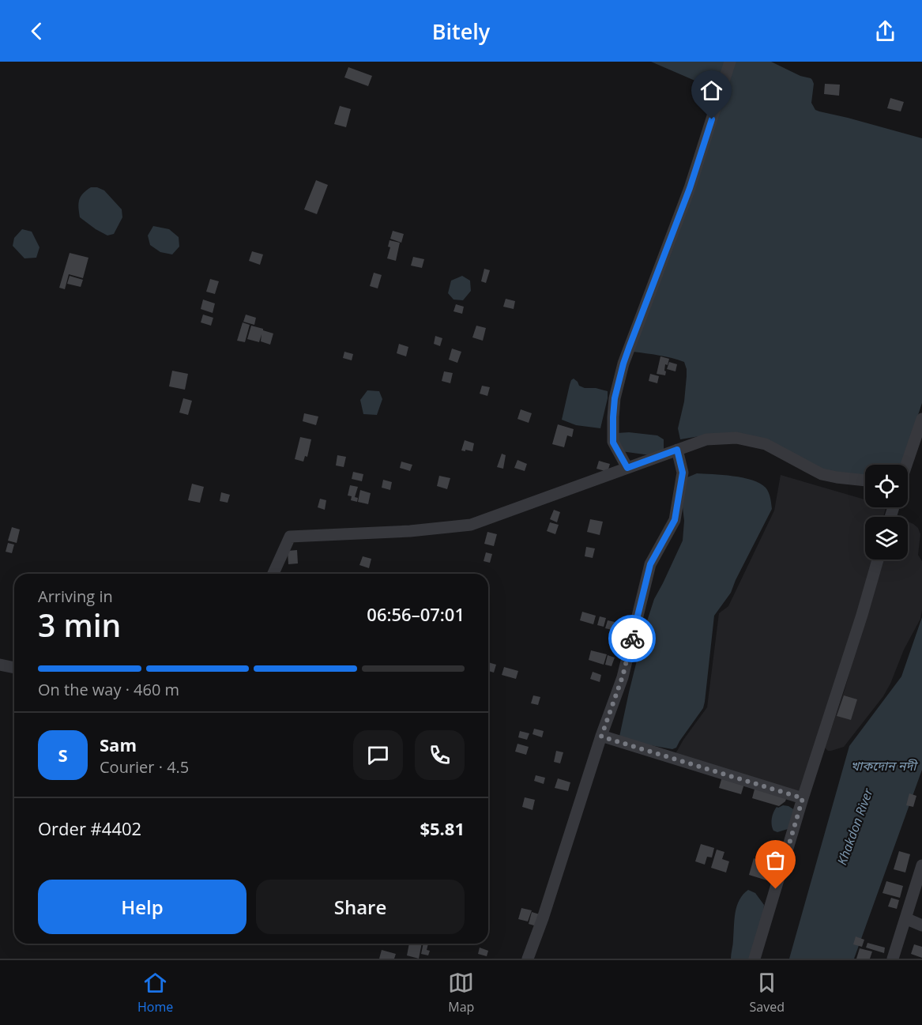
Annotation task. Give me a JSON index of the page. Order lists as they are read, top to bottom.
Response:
{
  "water": ["খাকদোন নদী", "Khakdon River"],
  "page": {
    "header": "Bitely",
    "heading": ["3 min", "Arriving in", "06:56–07:01"],
    "panel": [
      "Sam",
      "Courier · 4.5",
      "Order #4402",
      "$5.81"
    ],
    "bar": "On the way · 460 m",
    "round": "S",
    "buttons": ["Help", "Share"],
    "tabs": ["Home", "Map", "Saved"]
  }
}
